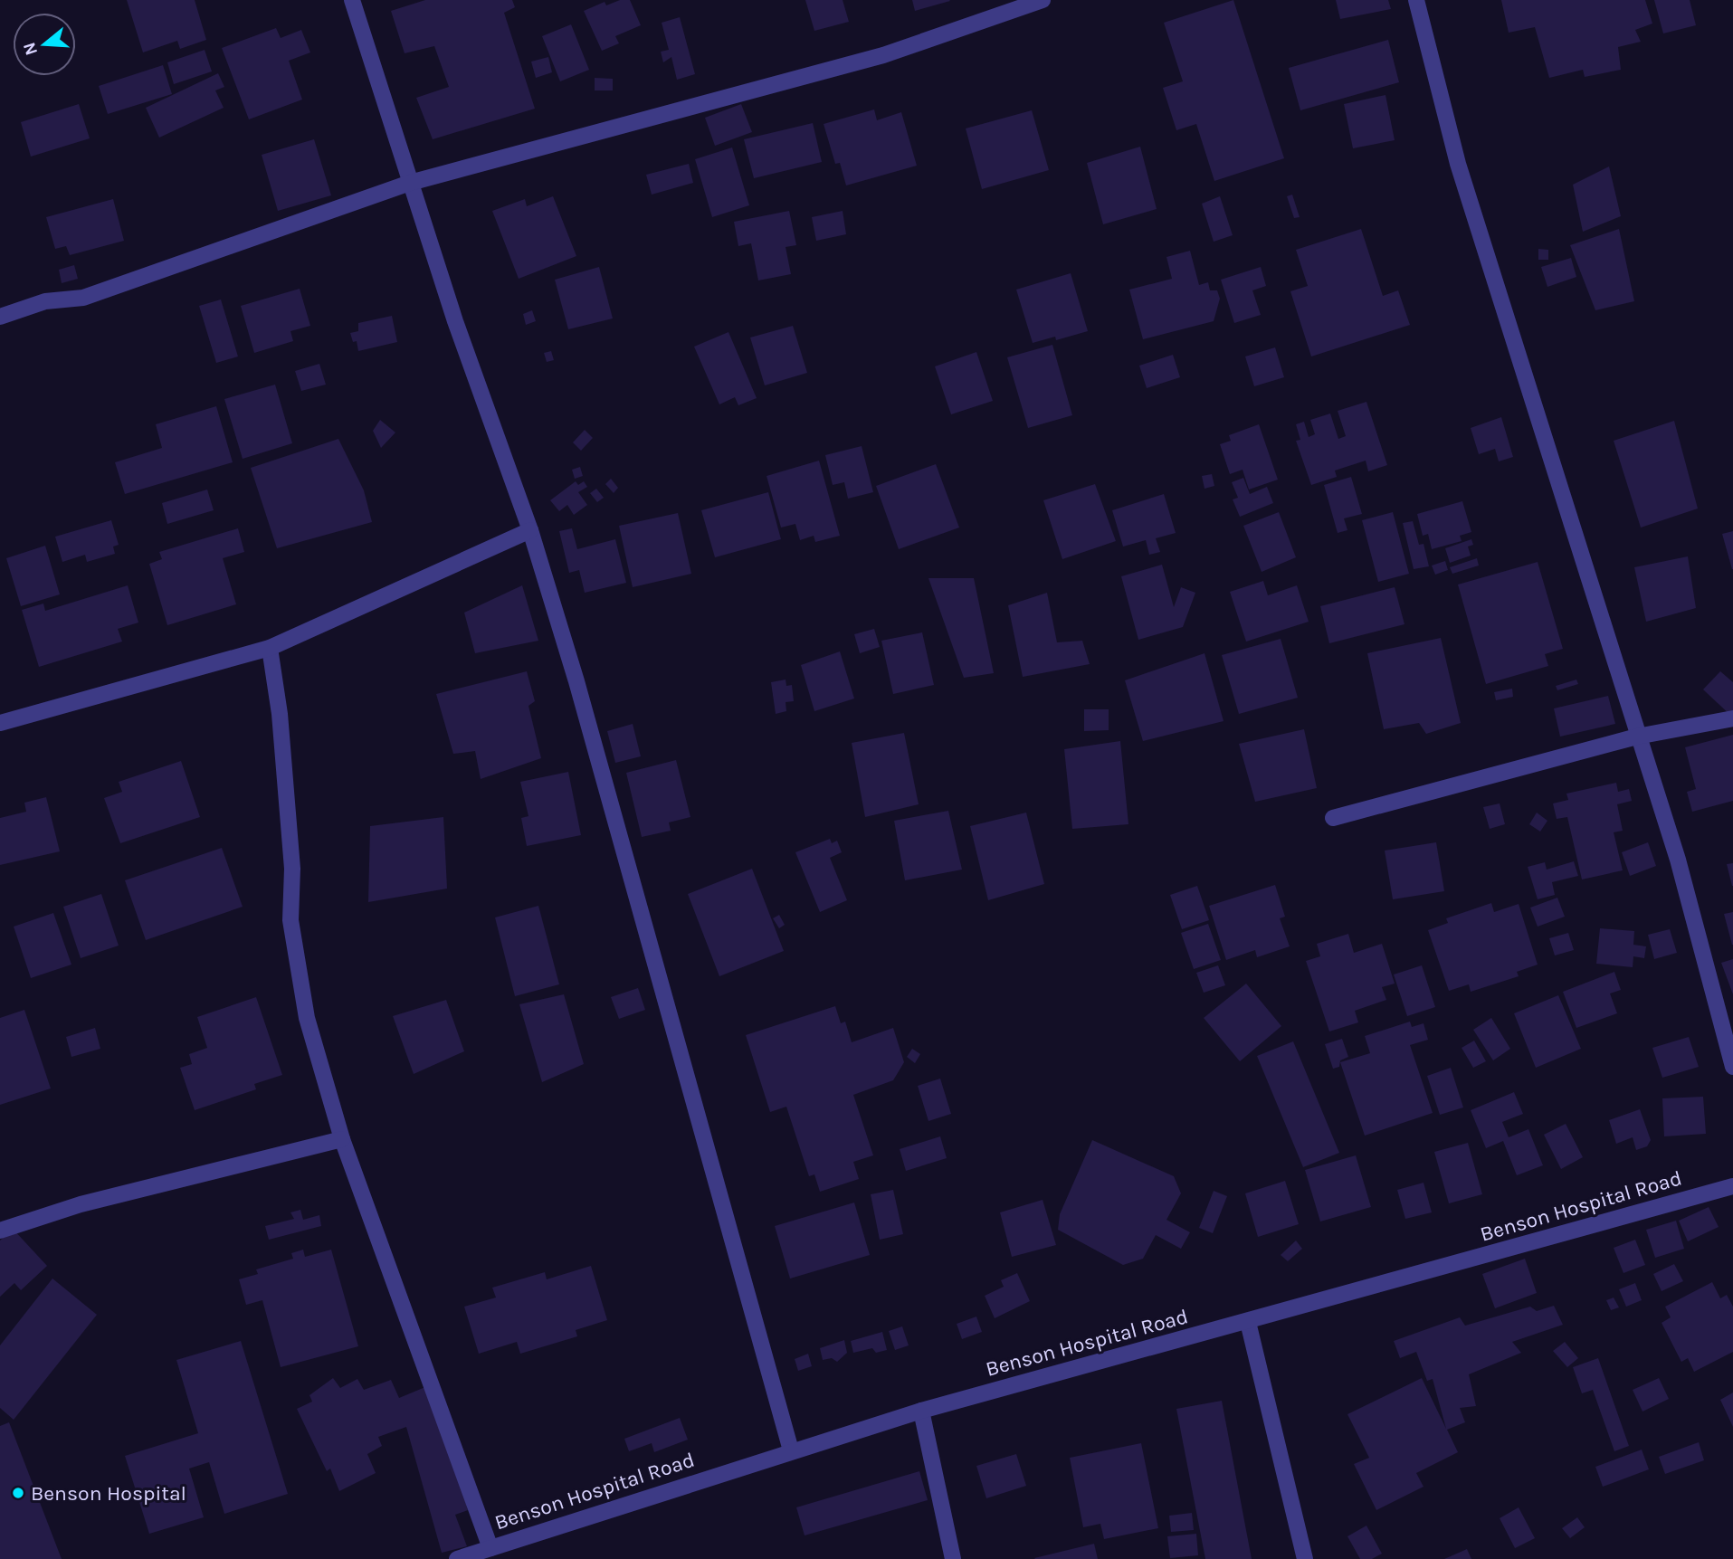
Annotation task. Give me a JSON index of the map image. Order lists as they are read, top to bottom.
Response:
{
  "streets": {
    "street": ["Benson Hospital Road"]
  },
  "places": ["Benson Hospital"],
  "north": "left"
}
